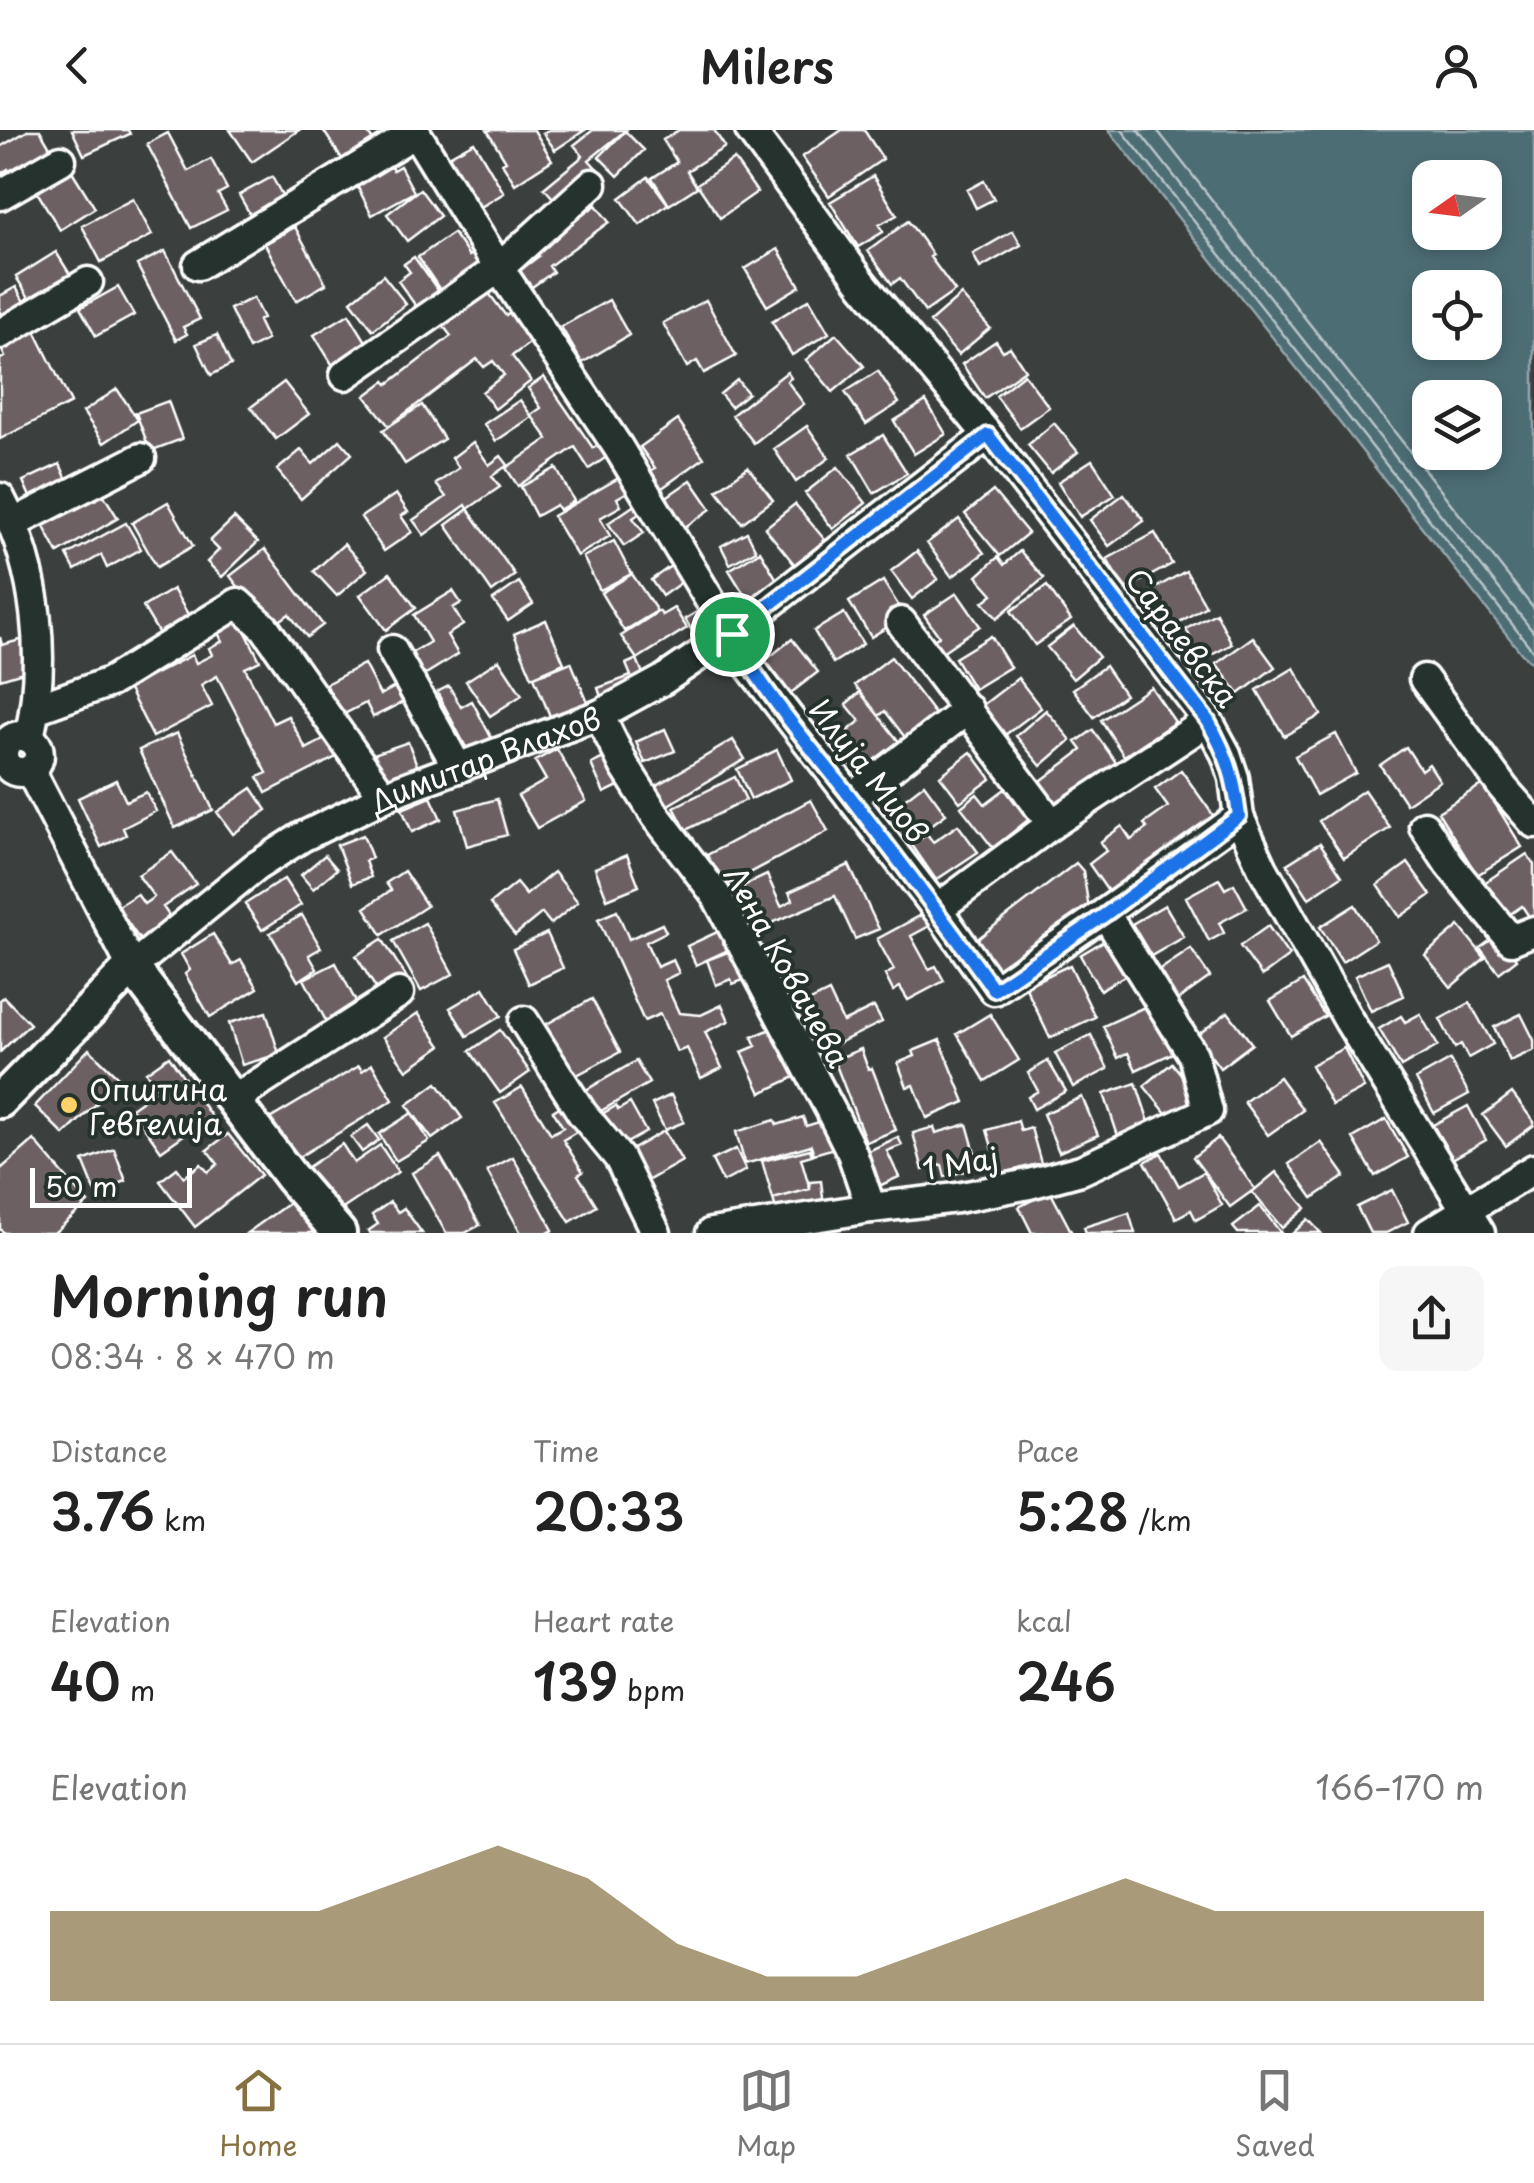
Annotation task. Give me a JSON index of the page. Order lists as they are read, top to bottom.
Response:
{
  "streets": {
    "main road": ["Димитар Влахов"],
    "street": [
      "Сараевска",
      "Илија Миов",
      "Лена Ковачева",
      "1 Мај"
    ]
  },
  "crossings": [
    ["Сараевска", "Димитар Влахов"],
    ["Сараевска", "Илија Миов"],
    ["Димитар Влахов", "Илија Миов"],
    ["Димитар Влахов", "Лена Ковачева"],
    ["Илија Миов", "1 Мај"],
    ["Лена Ковачева", "1 Мај"]
  ],
  "places": ["Општина Гевгелија"],
  "scale_bar": "50 m",
  "north": "left",
  "page": {
    "header": "Milers",
    "scale": "50 m",
    "heading": ["Morning run", "08:34 · 8 × 470 m"],
    "stats": [
      ["Distance", "3.76 km"],
      ["Time", "20:33"],
      ["Pace", "5:28 /km"],
      ["Elevation", "40 m"],
      ["Heart rate", "139 bpm"],
      ["kcal", "246"]
    ],
    "chart": ["Elevation", "166–170 m"],
    "tabs": ["Home", "Map", "Saved"]
  }
}
